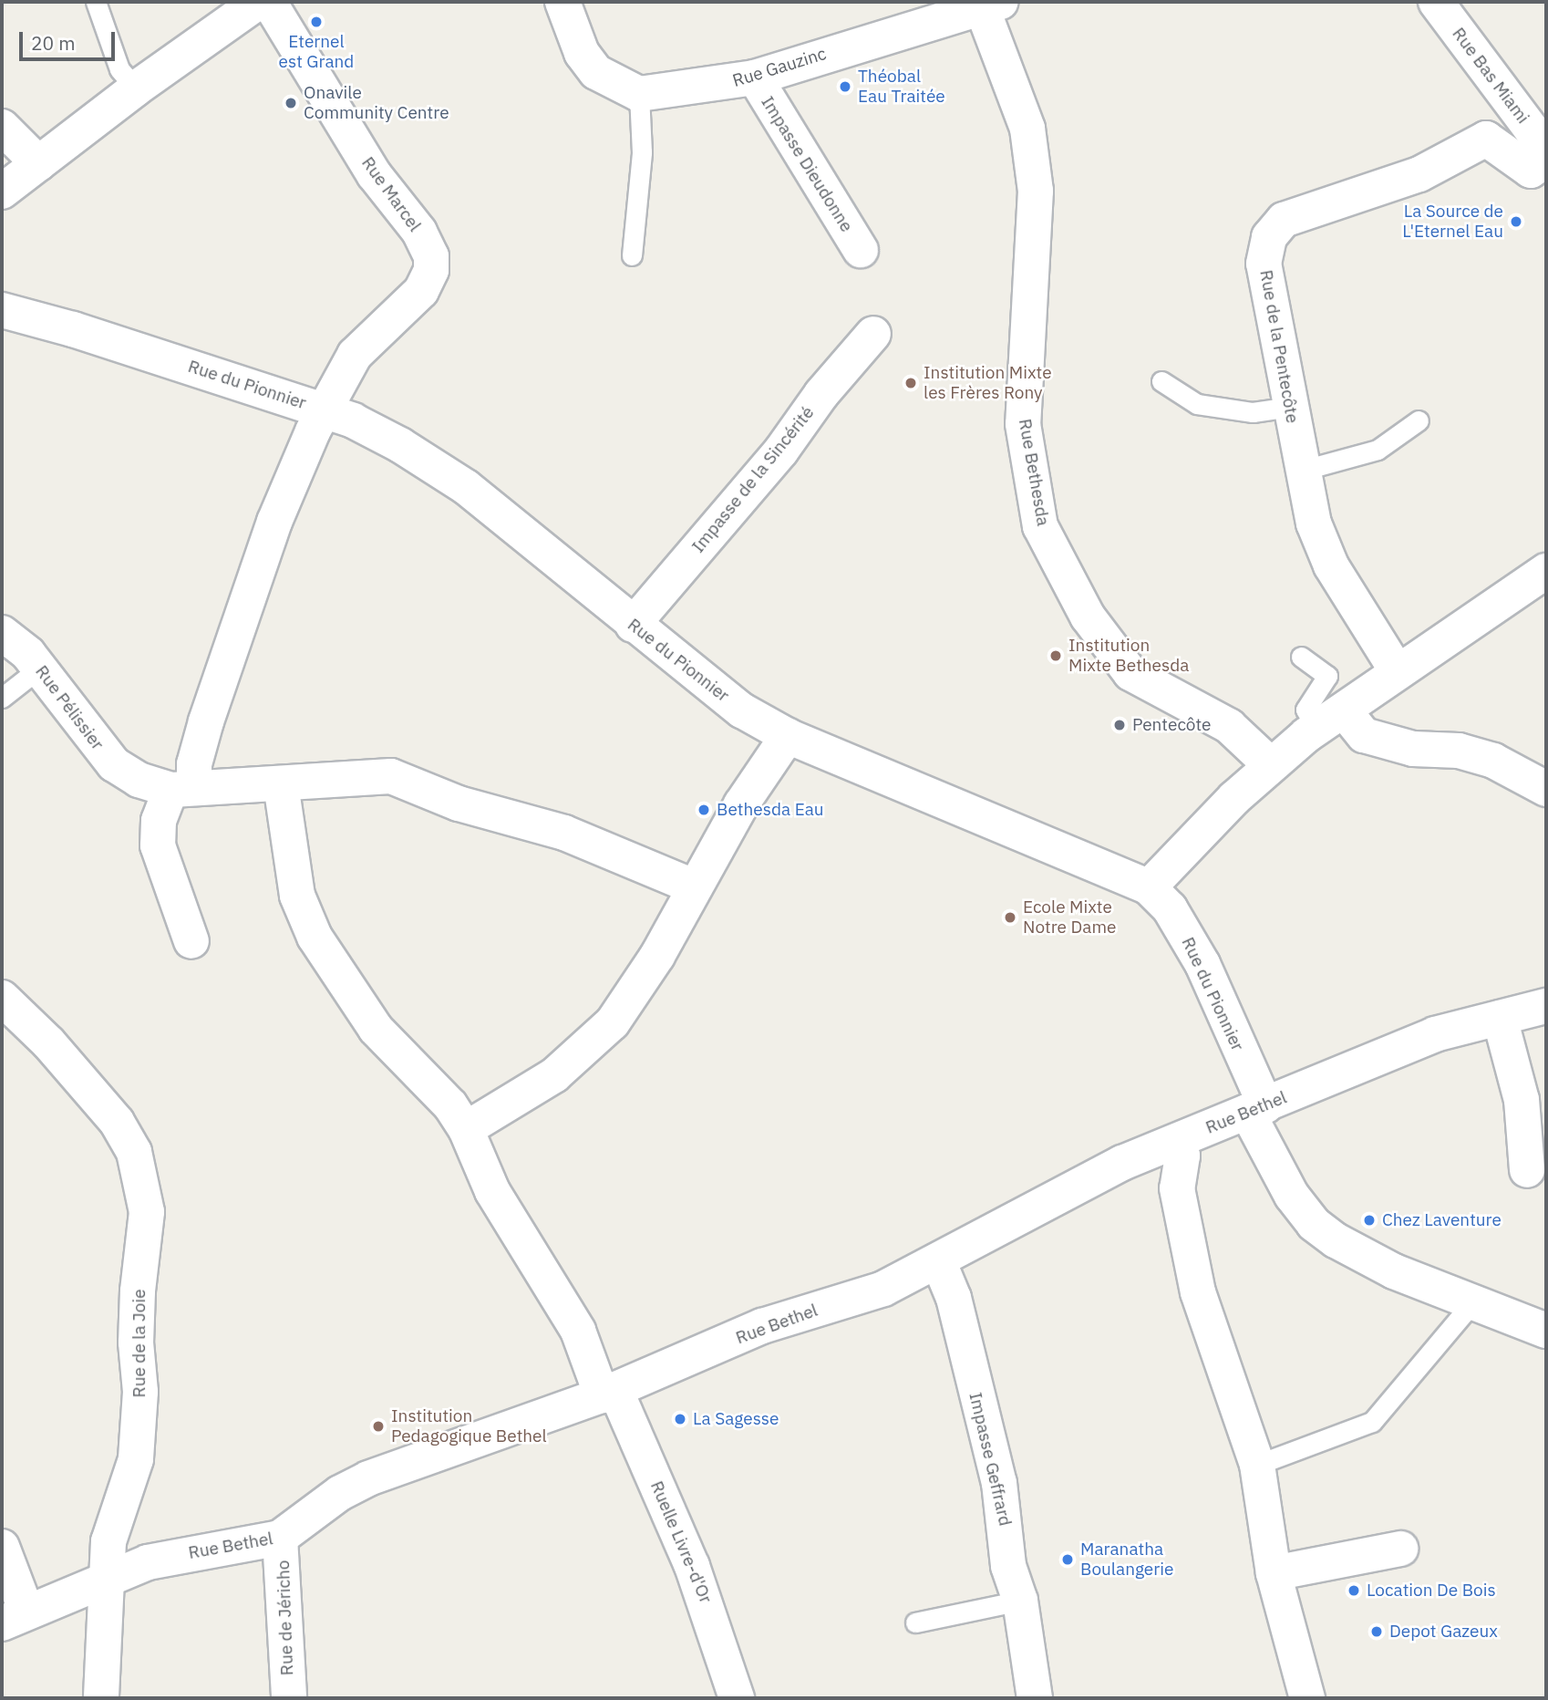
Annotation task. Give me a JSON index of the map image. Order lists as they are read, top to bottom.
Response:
{
  "streets": {
    "street": [
      "Rue Gauzinc",
      "Rue Bas Miami",
      "Impasse Dieudonne",
      "Rue Marcel",
      "Rue de la Pentecôte",
      "Rue du Pionnier",
      "Rue Bethesda",
      "Impasse de la Sincérité",
      "Rue Pélissier",
      "Rue Bethel",
      "Rue de la Joie",
      "Impasse Geffrard",
      "Ruelle Livre-d'Or",
      "Rue de Jéricho"
    ]
  },
  "crossings": [
    ["Rue Gauzinc", "Impasse Dieudonne"],
    ["Rue Gauzinc", "Rue Bethesda"],
    ["Rue Marcel", "Rue du Pionnier"],
    ["Rue Marcel", "Rue Pélissier"],
    ["Rue du Pionnier", "Impasse de la Sincérité"],
    ["Rue du Pionnier", "Rue Bethel"],
    ["Rue Pélissier", "Ruelle Livre-d'Or"],
    ["Rue Bethel", "Rue de la Joie"],
    ["Rue Bethel", "Impasse Geffrard"],
    ["Rue Bethel", "Ruelle Livre-d'Or"],
    ["Rue Bethel", "Rue de Jéricho"]
  ],
  "places": [
    "Eternel est Grand",
    "Théobal Eau Traitée",
    "Onavile Community Centre",
    "La Source de L'Eternel Eau",
    "Institution Mixte les Frères Rony",
    "Institution Mixte Bethesda",
    "Pentecôte",
    "Bethesda Eau",
    "Ecole Mixte Notre Dame",
    "Chez Laventure",
    "La Sagesse",
    "Institution Pedagogique Bethel",
    "Maranatha Boulangerie",
    "Location De Bois",
    "Depot Gazeux"
  ],
  "scale_bar": "20 m"
}
